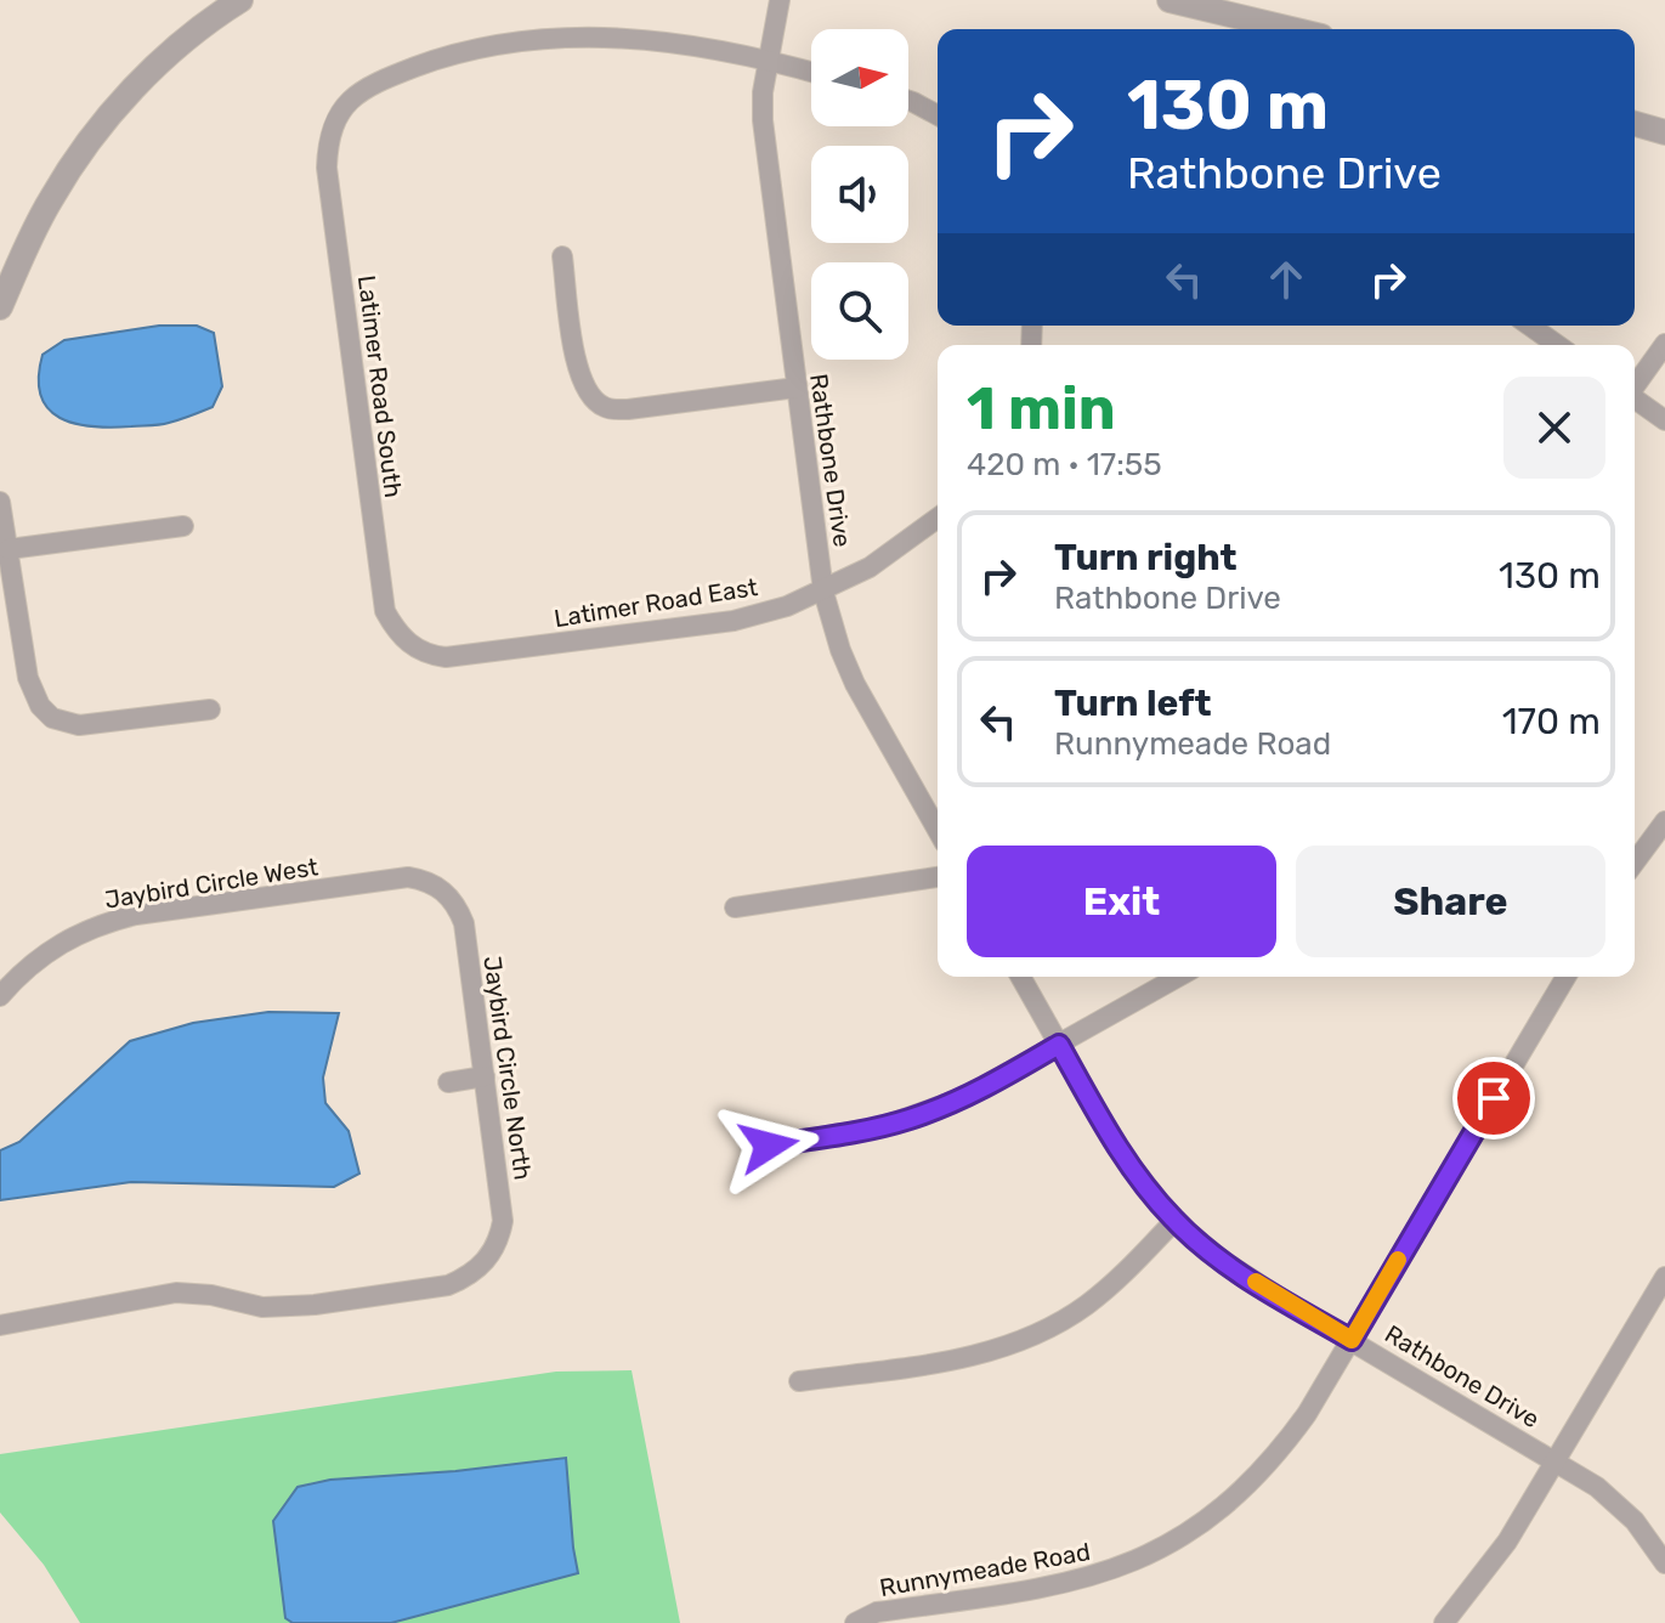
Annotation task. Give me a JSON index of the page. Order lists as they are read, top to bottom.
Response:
{
  "streets": {
    "street": [
      "Latimer Road South",
      "Rathbone Drive",
      "Latimer Road East",
      "Jaybird Circle West",
      "Jaybird Circle North",
      "Runnymeade Road"
    ]
  },
  "crossings": [
    ["Latimer Road South", "Rathbone Drive"],
    ["Latimer Road South", "Latimer Road East"],
    ["Rathbone Drive", "Latimer Road East"],
    ["Rathbone Drive", "Runnymeade Road"],
    ["Jaybird Circle West", "Jaybird Circle North"]
  ],
  "north": "right",
  "page": {
    "turn": ["130 m", "Rathbone Drive"],
    "heading": ["1 min", "420 m · 17:55"],
    "list": [
      {
        "name": "Turn right",
        "note": "Rathbone Drive",
        "value": "130 m"
      },
      {
        "name": "Turn left",
        "note": "Runnymeade Road",
        "value": "170 m"
      }
    ],
    "buttons": ["Exit", "Share"]
  }
}
